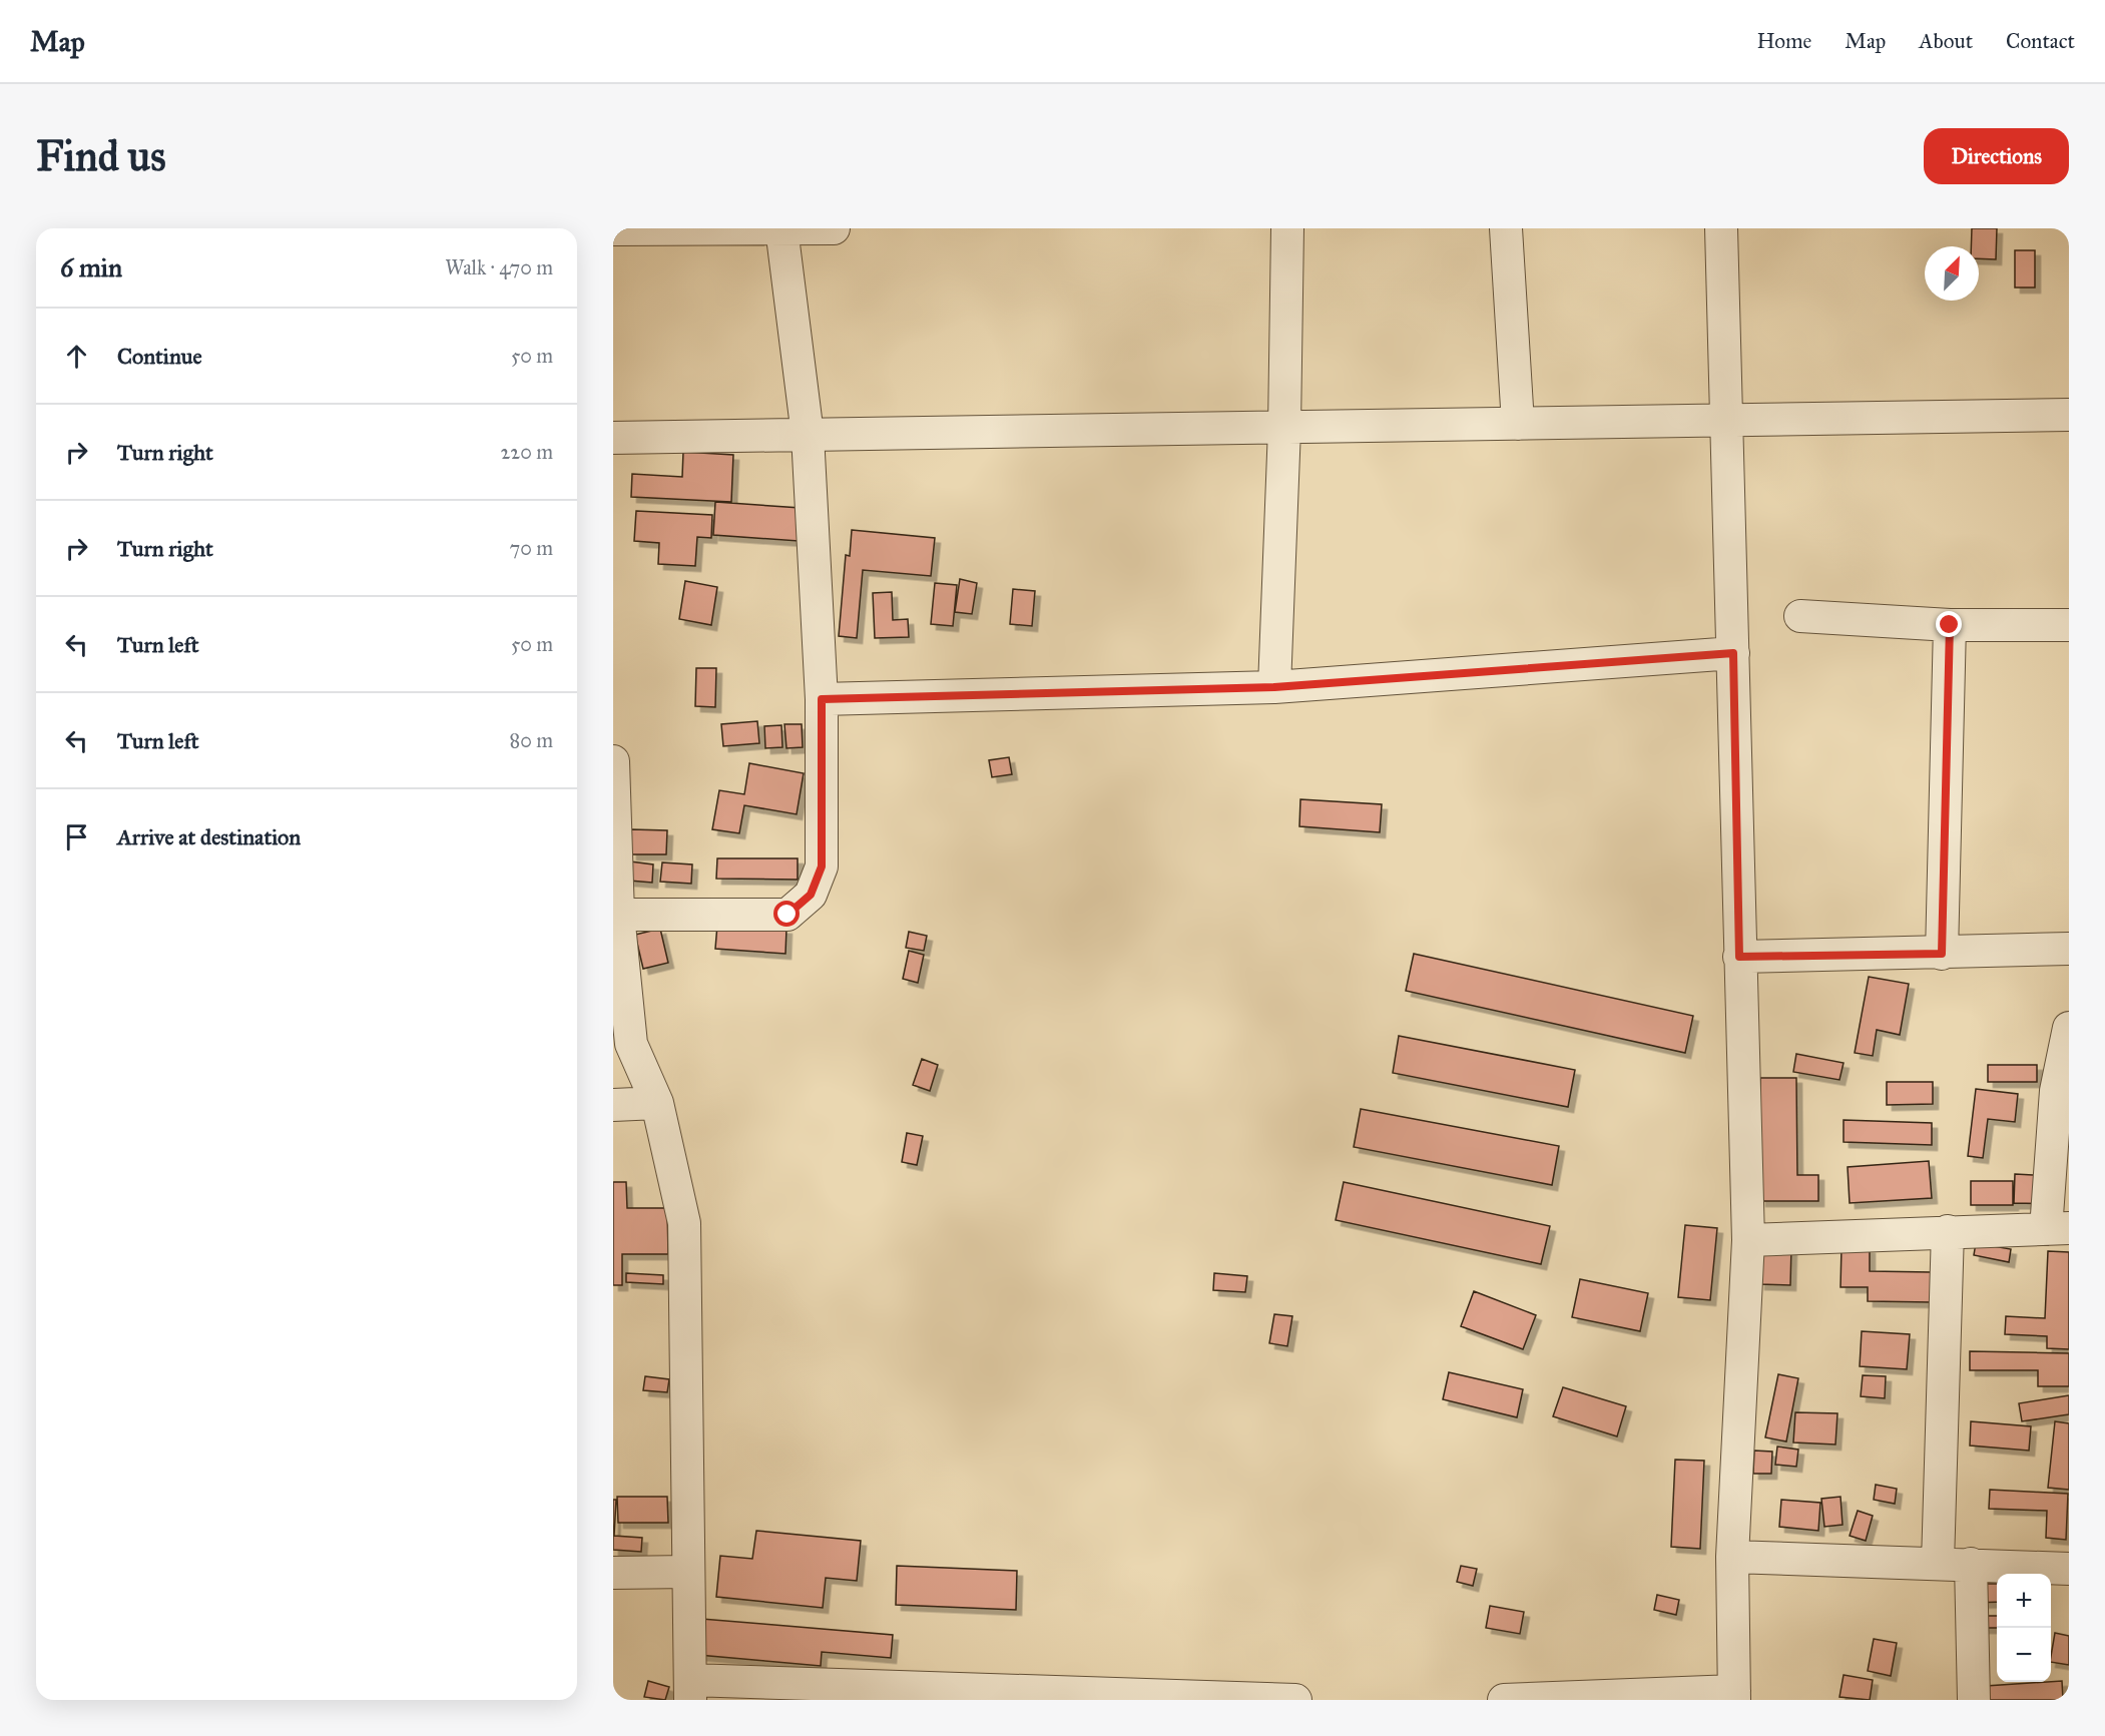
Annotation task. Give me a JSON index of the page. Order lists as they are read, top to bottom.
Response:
{
  "north": "top right",
  "page": {
    "header": "Map",
    "nav": [
      "Home",
      "Map",
      "About",
      "Contact"
    ],
    "buttons": "Directions",
    "title": "Find us",
    "heading": ["6 min", "Walk · 470 m"],
    "list": [
      ["Continue", "50 m"],
      ["Turn right", "220 m"],
      ["Turn right", "70 m"],
      ["Turn left", "50 m"],
      ["Turn left", "80 m"],
      "Arrive at destination"
    ],
    "map_buttons": ["+", "−"]
  }
}
